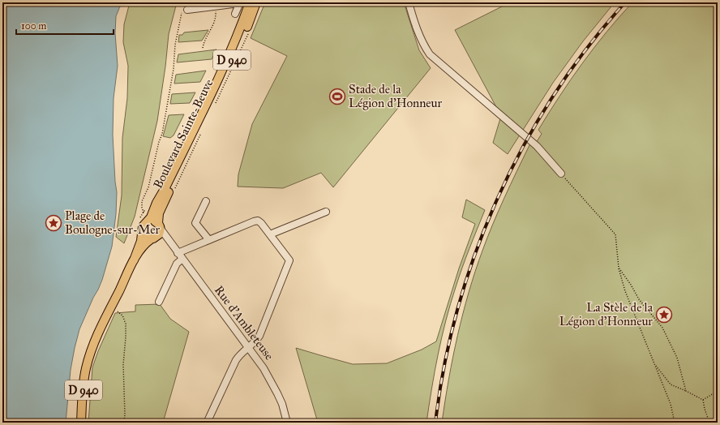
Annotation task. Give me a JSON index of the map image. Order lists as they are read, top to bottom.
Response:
{
  "streets": {
    "main road": ["D 940", "Boulevard Sainte-Beuve"],
    "street": ["Rue d'Ambleteuse"]
  },
  "crossings": [
    ["D 940", "Boulevard Sainte-Beuve"],
    ["D 940", "Rue d'Ambleteuse"],
    ["Boulevard Sainte-Beuve", "Rue d'Ambleteuse"]
  ],
  "places": {
    "sports": ["Stade de la Légion d'Honneur"],
    "place": ["Plage de Boulogne-sur-Mer", "La Stèle de la Légion d'Honneur"]
  },
  "scale_bar": "100 m"
}
